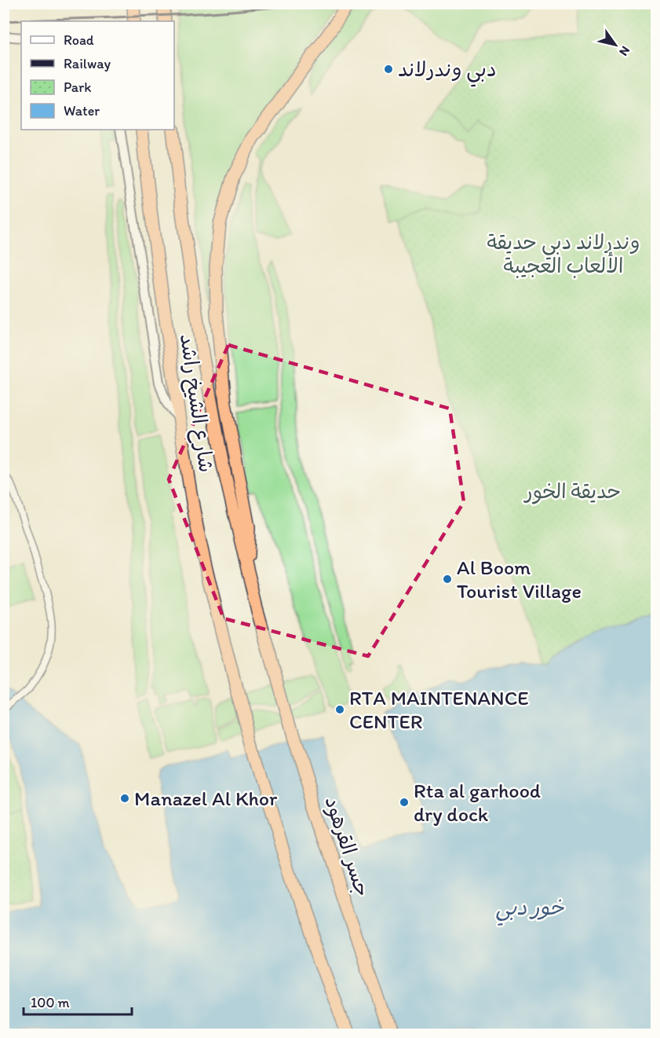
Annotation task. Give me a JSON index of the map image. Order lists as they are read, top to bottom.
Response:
{
  "streets": {
    "highway": ["شارع الشيخ راشد", "جسر القرهود"]
  },
  "crossings": [
    ["شارع الشيخ راشد", "جسر القرهود"]
  ],
  "water": ["خور دبي"],
  "parks": ["وندرلاند دبي حديقة الألعاب العجيبة", "حديقة الخور"],
  "places": [
    "دبي وندرلاند",
    "Al Boom Tourist Village",
    "RTA MAINTENANCE CENTER",
    "Manazel Al Khor",
    "Rta al garhood dry dock"
  ],
  "legend": [
    "Road",
    "Railway",
    "Park",
    "Water"
  ],
  "scale_bar": "100 m",
  "north": "bottom right"
}
